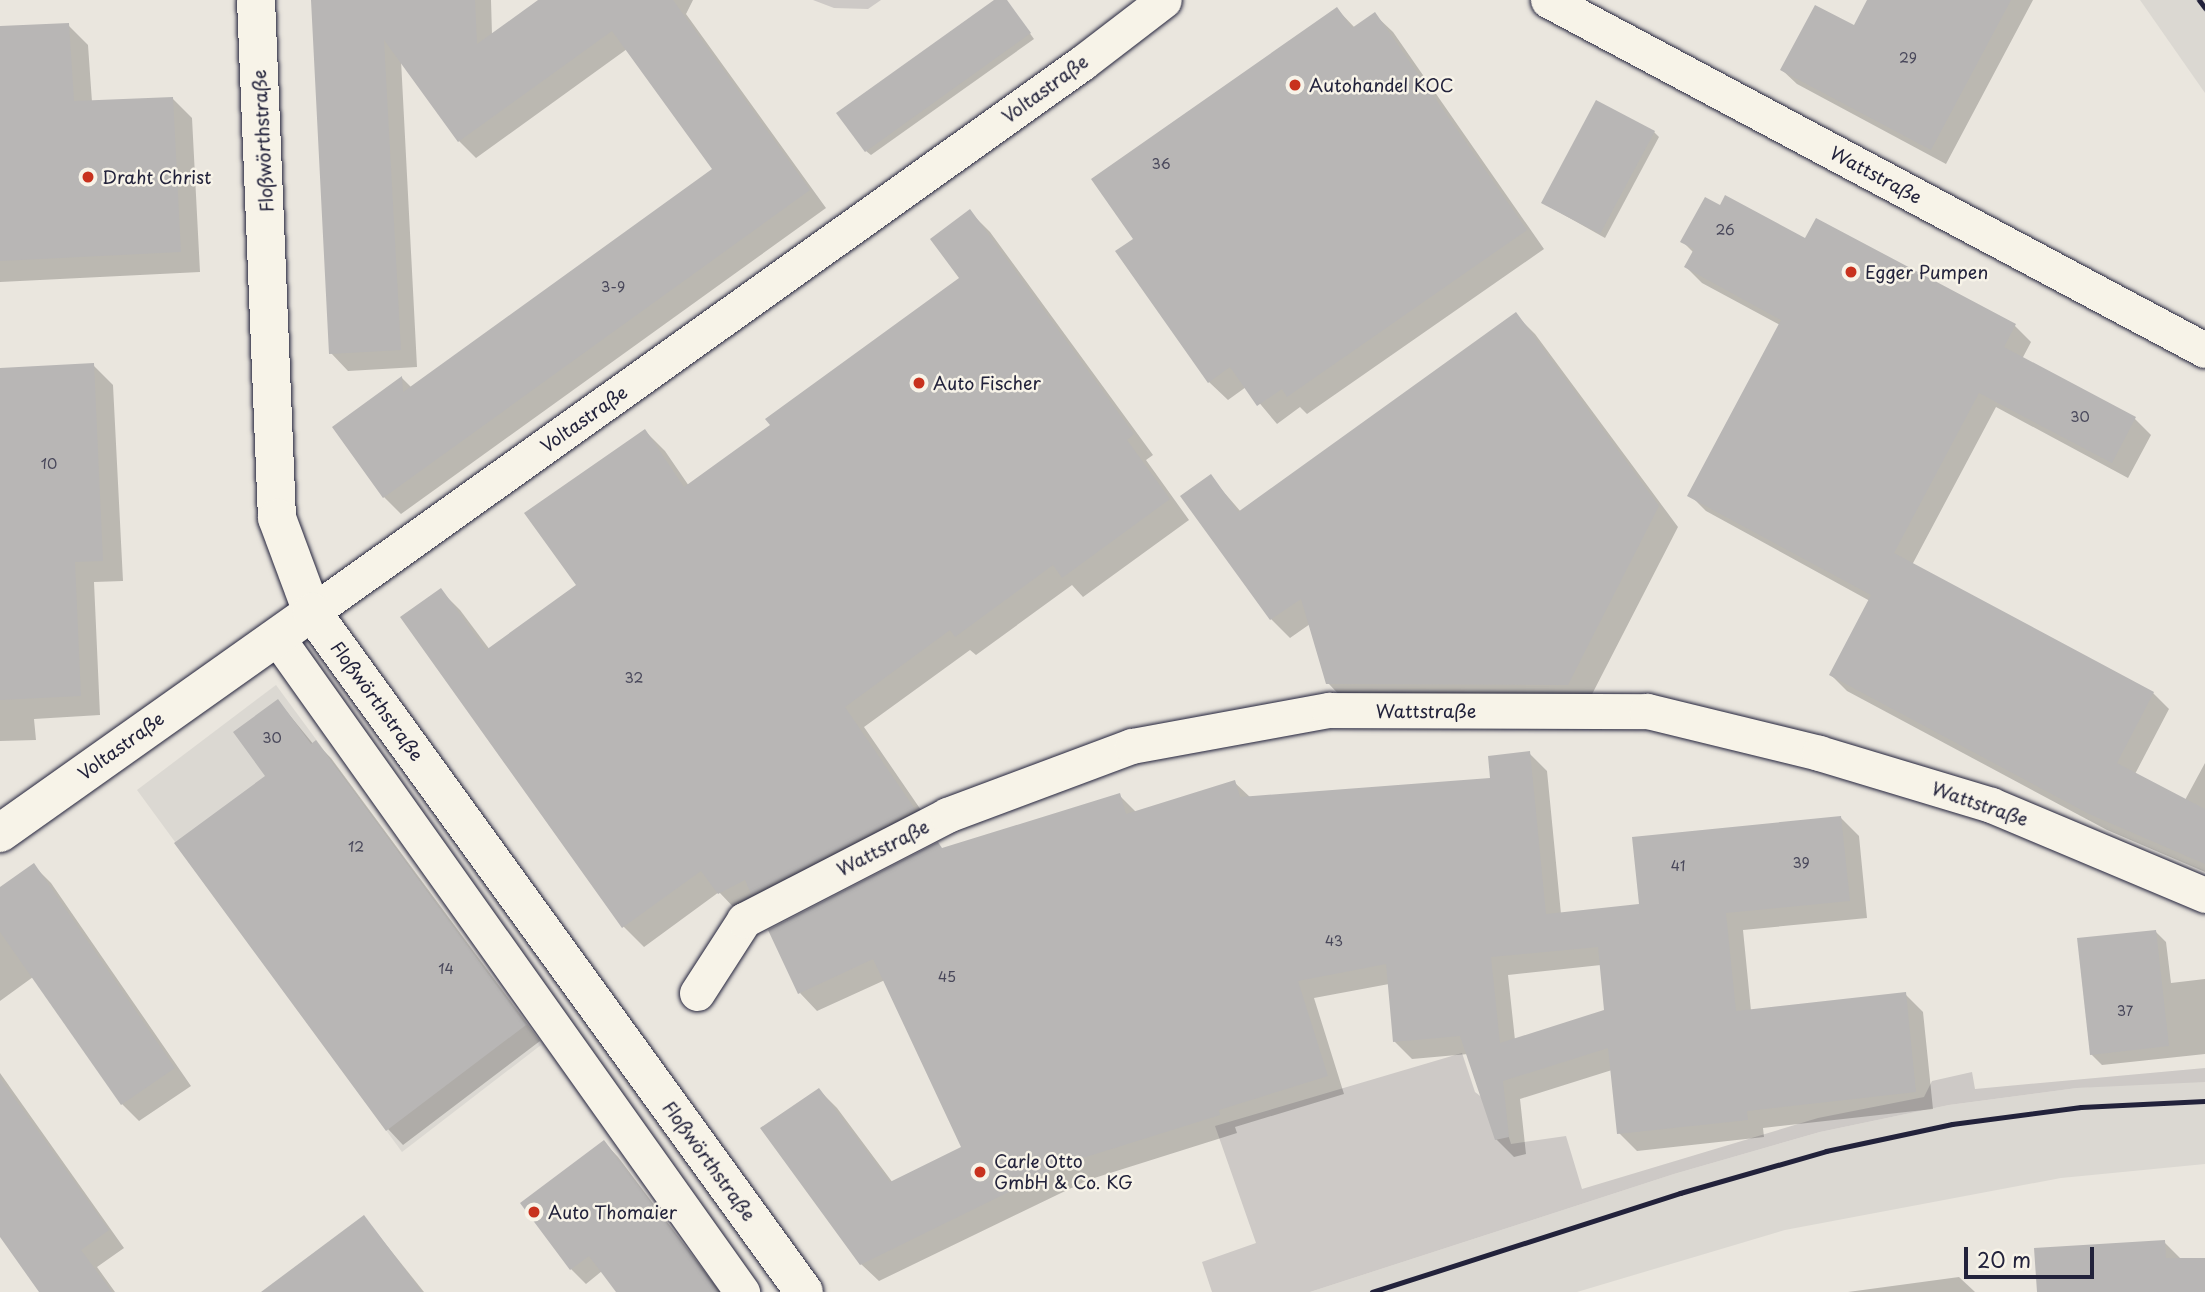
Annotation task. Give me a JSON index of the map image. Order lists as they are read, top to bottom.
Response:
{
  "streets": {
    "main road": ["Voltastraße", "Floßwörthstraße"],
    "street": ["Wattstraße"]
  },
  "crossings": [
    ["Voltastraße", "Floßwörthstraße"]
  ],
  "places": [
    "Autohandel KOC",
    "Draht Christ",
    "Egger Pumpen",
    "Auto Fischer",
    "Carle Otto GmbH & Co. KG",
    "Auto Thomaier"
  ],
  "house_numbers": [
    "29",
    "36",
    "26",
    "3-9",
    "30",
    "10",
    "32",
    "30",
    "12",
    "39",
    "41",
    "43",
    "14",
    "45",
    "37"
  ],
  "scale_bar": "20 m"
}
